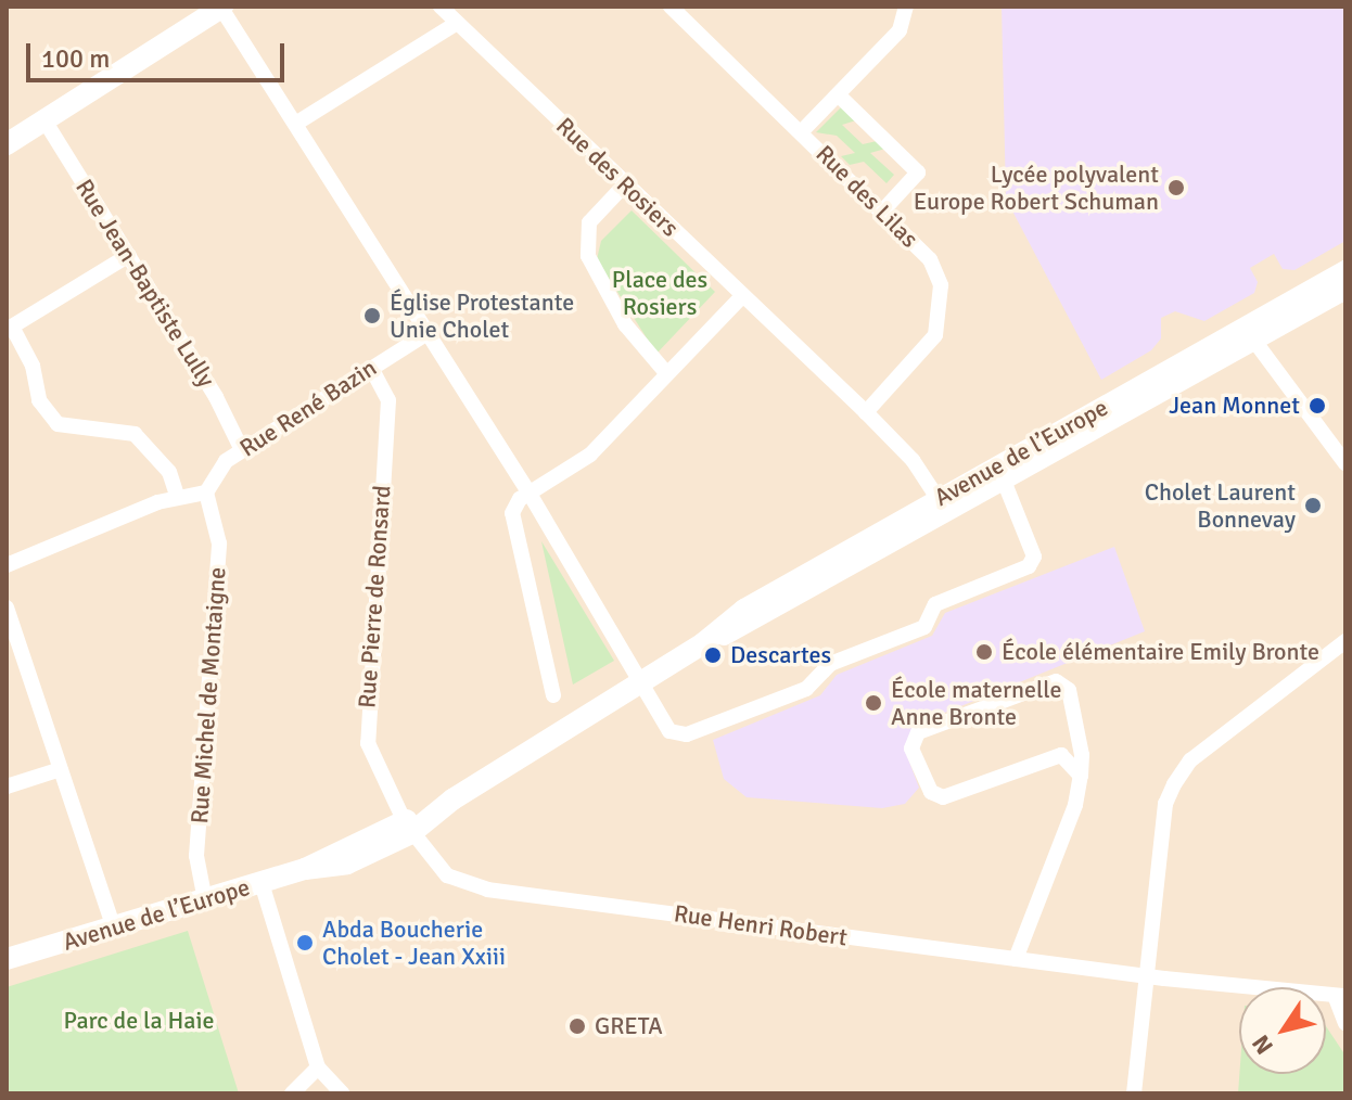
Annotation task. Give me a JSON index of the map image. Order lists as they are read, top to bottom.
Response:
{
  "streets": {
    "main road": ["Avenue de l’Europe"],
    "street": [
      "Rue des Rosiers",
      "Rue des Lilas",
      "Rue Jean-Baptiste Lully",
      "Rue René Bazin",
      "Rue Pierre de Ronsard",
      "Rue Michel de Montaigne",
      "Rue Henri Robert"
    ]
  },
  "crossings": [
    ["Rue des Rosiers", "Rue des Lilas"],
    ["Rue des Rosiers", "Avenue de l’Europe"],
    ["Rue Jean-Baptiste Lully", "Rue René Bazin"],
    ["Rue René Bazin", "Rue Pierre de Ronsard"],
    ["Rue René Bazin", "Rue Michel de Montaigne"],
    ["Avenue de l’Europe", "Rue Pierre de Ronsard"],
    ["Avenue de l’Europe", "Rue Michel de Montaigne"],
    ["Avenue de l’Europe", "Rue Henri Robert"],
    ["Rue Pierre de Ronsard", "Rue Henri Robert"]
  ],
  "parks": ["Place des Rosiers", "Parc de la Haie"],
  "places": [
    "Lycée polyvalent Europe Robert Schuman",
    "Église Protestante Unie Cholet",
    "Jean Monnet",
    "Cholet Laurent Bonnevay",
    "École élémentaire Emily Bronte",
    "Descartes",
    "École maternelle Anne Bronte",
    "Abda Boucherie Cholet - Jean Xxiii",
    "GRETA"
  ],
  "scale_bar": "100 m",
  "north": "bottom left"
}
